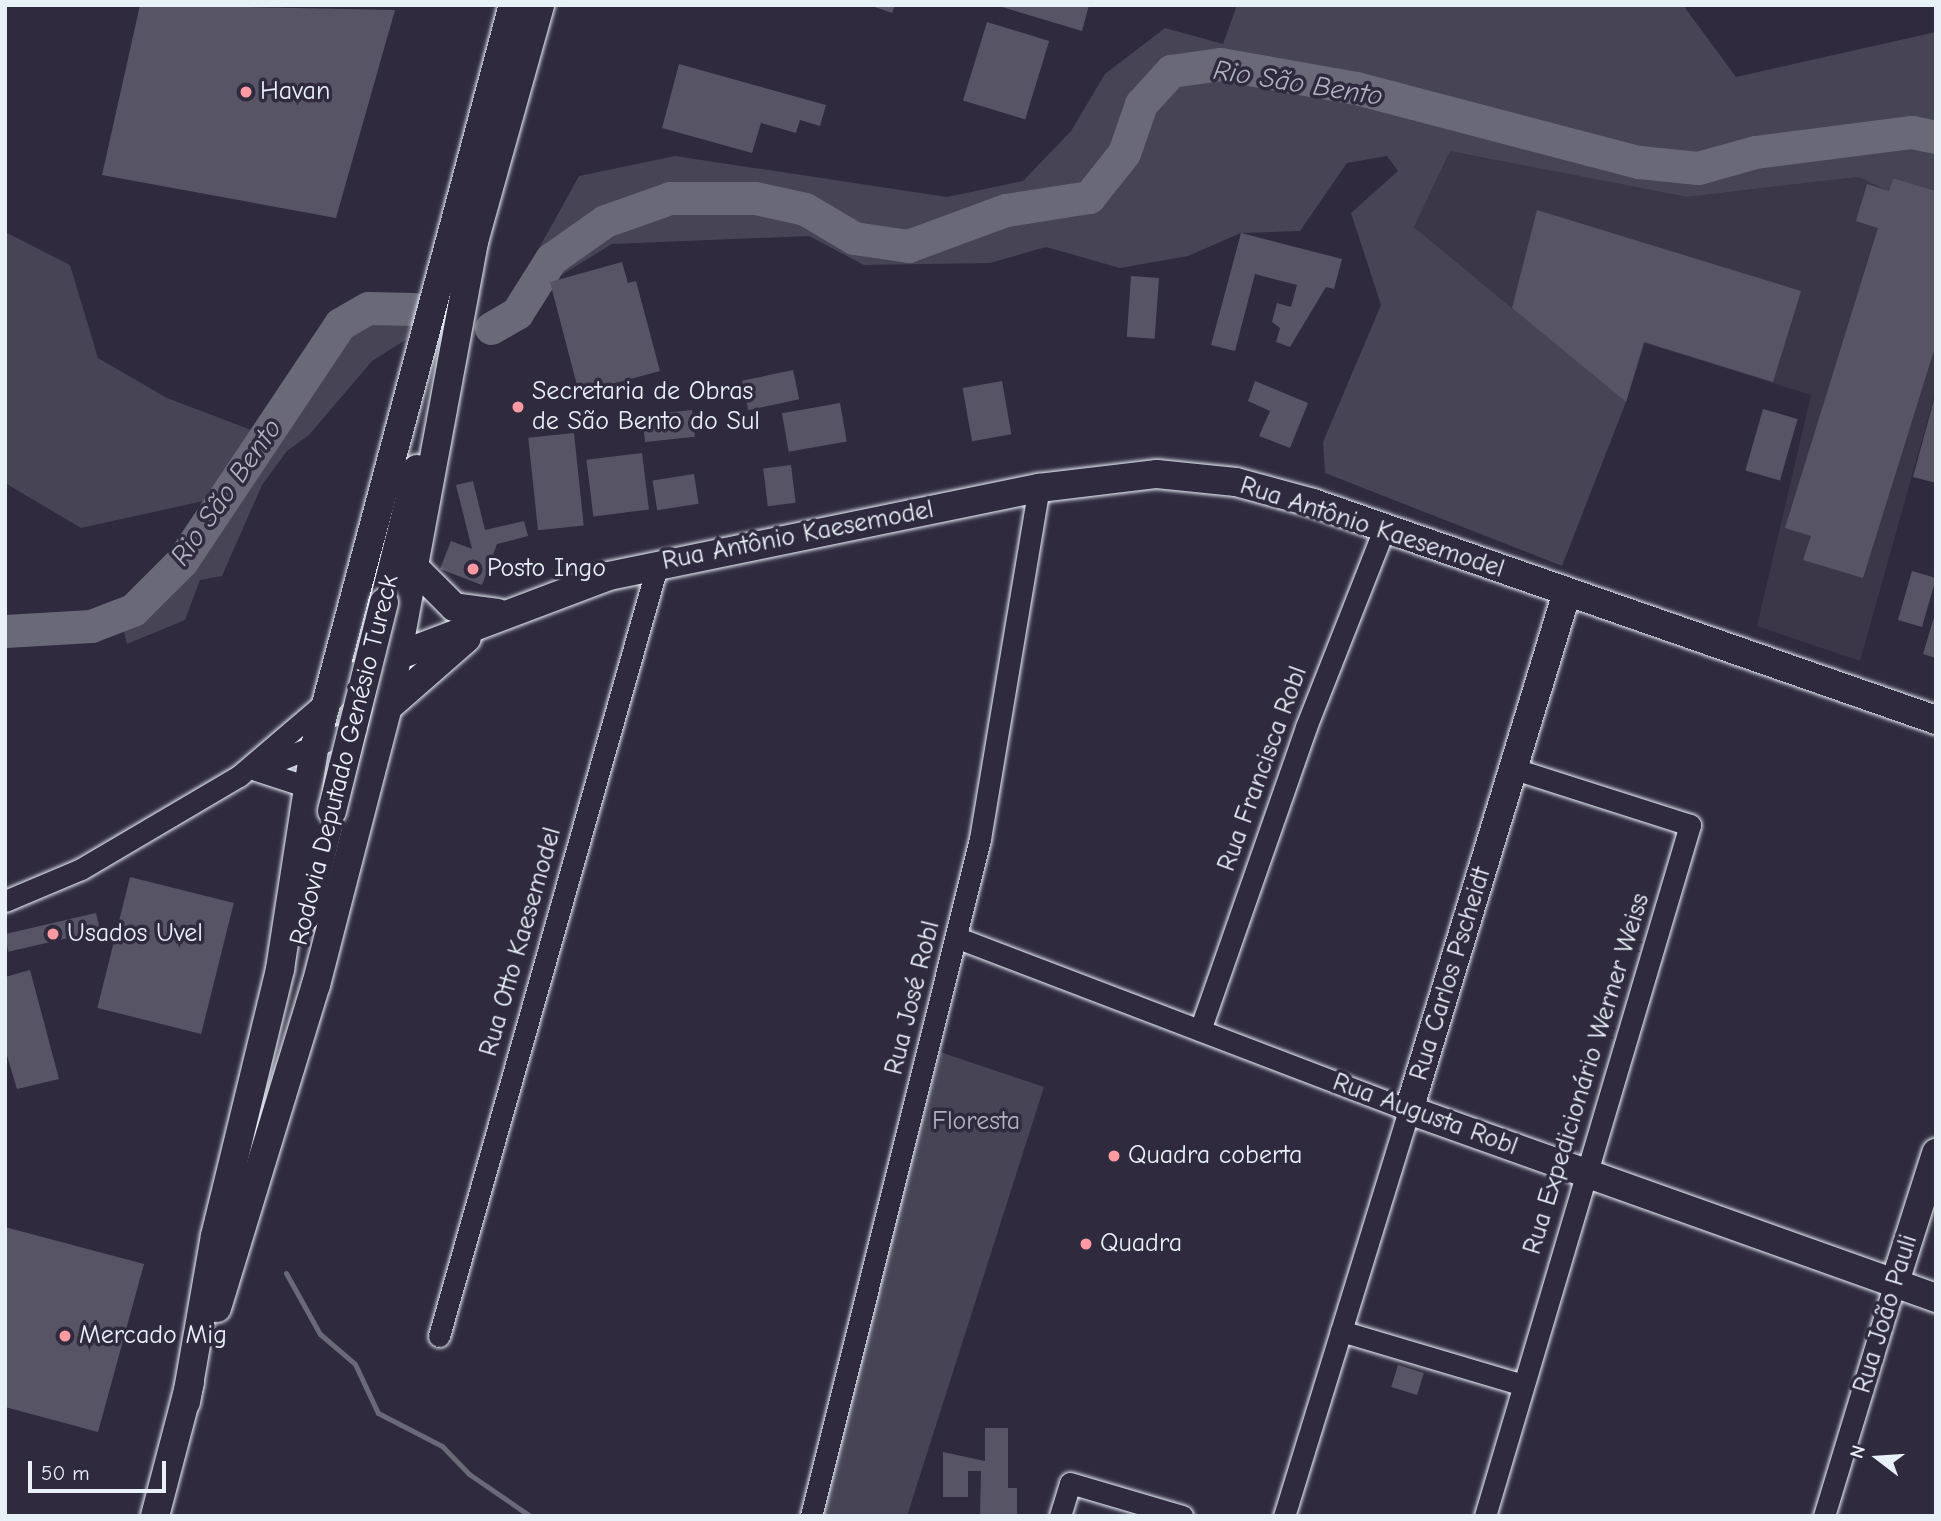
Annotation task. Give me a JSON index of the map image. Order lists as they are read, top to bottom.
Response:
{
  "streets": {
    "main road": [
      "Rua Antônio Kaesemodel",
      "Rodovia Deputado Genésio Tureck",
      "Rua Carlos Pscheidt",
      "Rua Augusta Robl",
      "Rua João Pauli"
    ],
    "street": [
      "Rua Francisca Robl",
      "Rua Otto Kaesemodel",
      "Rua José Robl",
      "Rua Expedicionário Werner Weiss"
    ]
  },
  "crossings": [
    ["Rua Antônio Kaesemodel", "Rua Francisca Robl"],
    ["Rua Antônio Kaesemodel", "Rua Otto Kaesemodel"],
    ["Rua Antônio Kaesemodel", "Rua Carlos Pscheidt"],
    ["Rua Antônio Kaesemodel", "Rua José Robl"],
    ["Rua Francisca Robl", "Rua Augusta Robl"],
    ["Rua Carlos Pscheidt", "Rua Expedicionário Werner Weiss"],
    ["Rua Carlos Pscheidt", "Rua Augusta Robl"],
    ["Rua José Robl", "Rua Augusta Robl"],
    ["Rua Expedicionário Werner Weiss", "Rua Augusta Robl"],
    ["Rua Augusta Robl", "Rua João Pauli"]
  ],
  "water": ["Rio São Bento"],
  "parks": ["Floresta"],
  "places": [
    "Havan",
    "Secretaria de Obras de São Bento do Sul",
    "Posto Ingo",
    "Usados Uvel",
    "Quadra coberta",
    "Quadra",
    "Mercado Mig"
  ],
  "scale_bar": "50 m",
  "north": "left"
}
